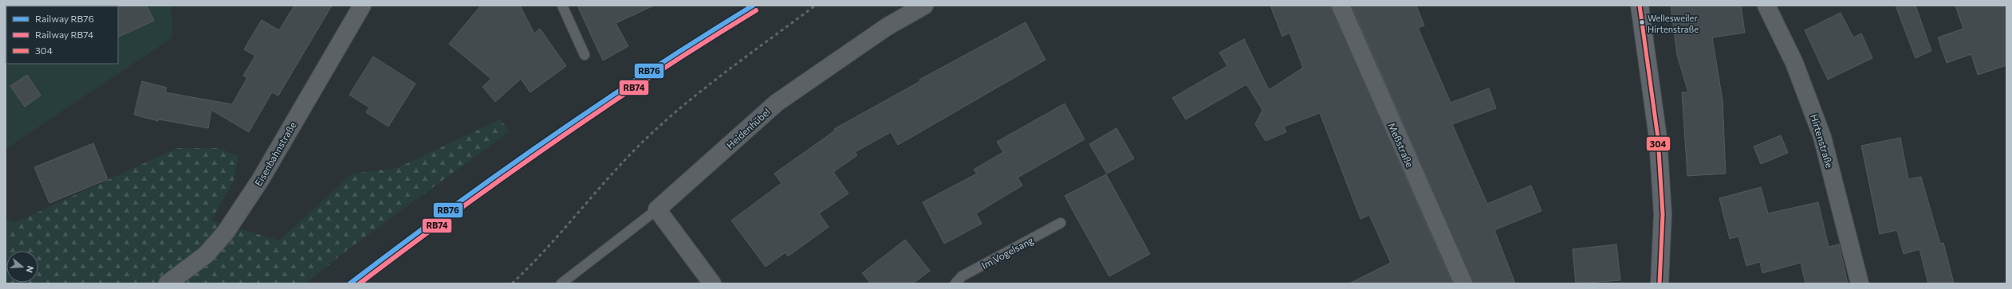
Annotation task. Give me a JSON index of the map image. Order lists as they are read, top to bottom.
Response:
{
  "streets": {
    "street": [
      "Heidenhübel",
      "Hirtenstraße",
      "Meßstraße",
      "Eisenbahnstraße"
    ],
    "lane": ["Im Vogelsang"]
  },
  "places": ["Wellesweiler Hirtenstraße"],
  "lines": ["rail line RB76", "transit line 304", "rail line RB74"],
  "legend": ["Railway RB76", "Railway RB74", "304"],
  "north": "right"
}
